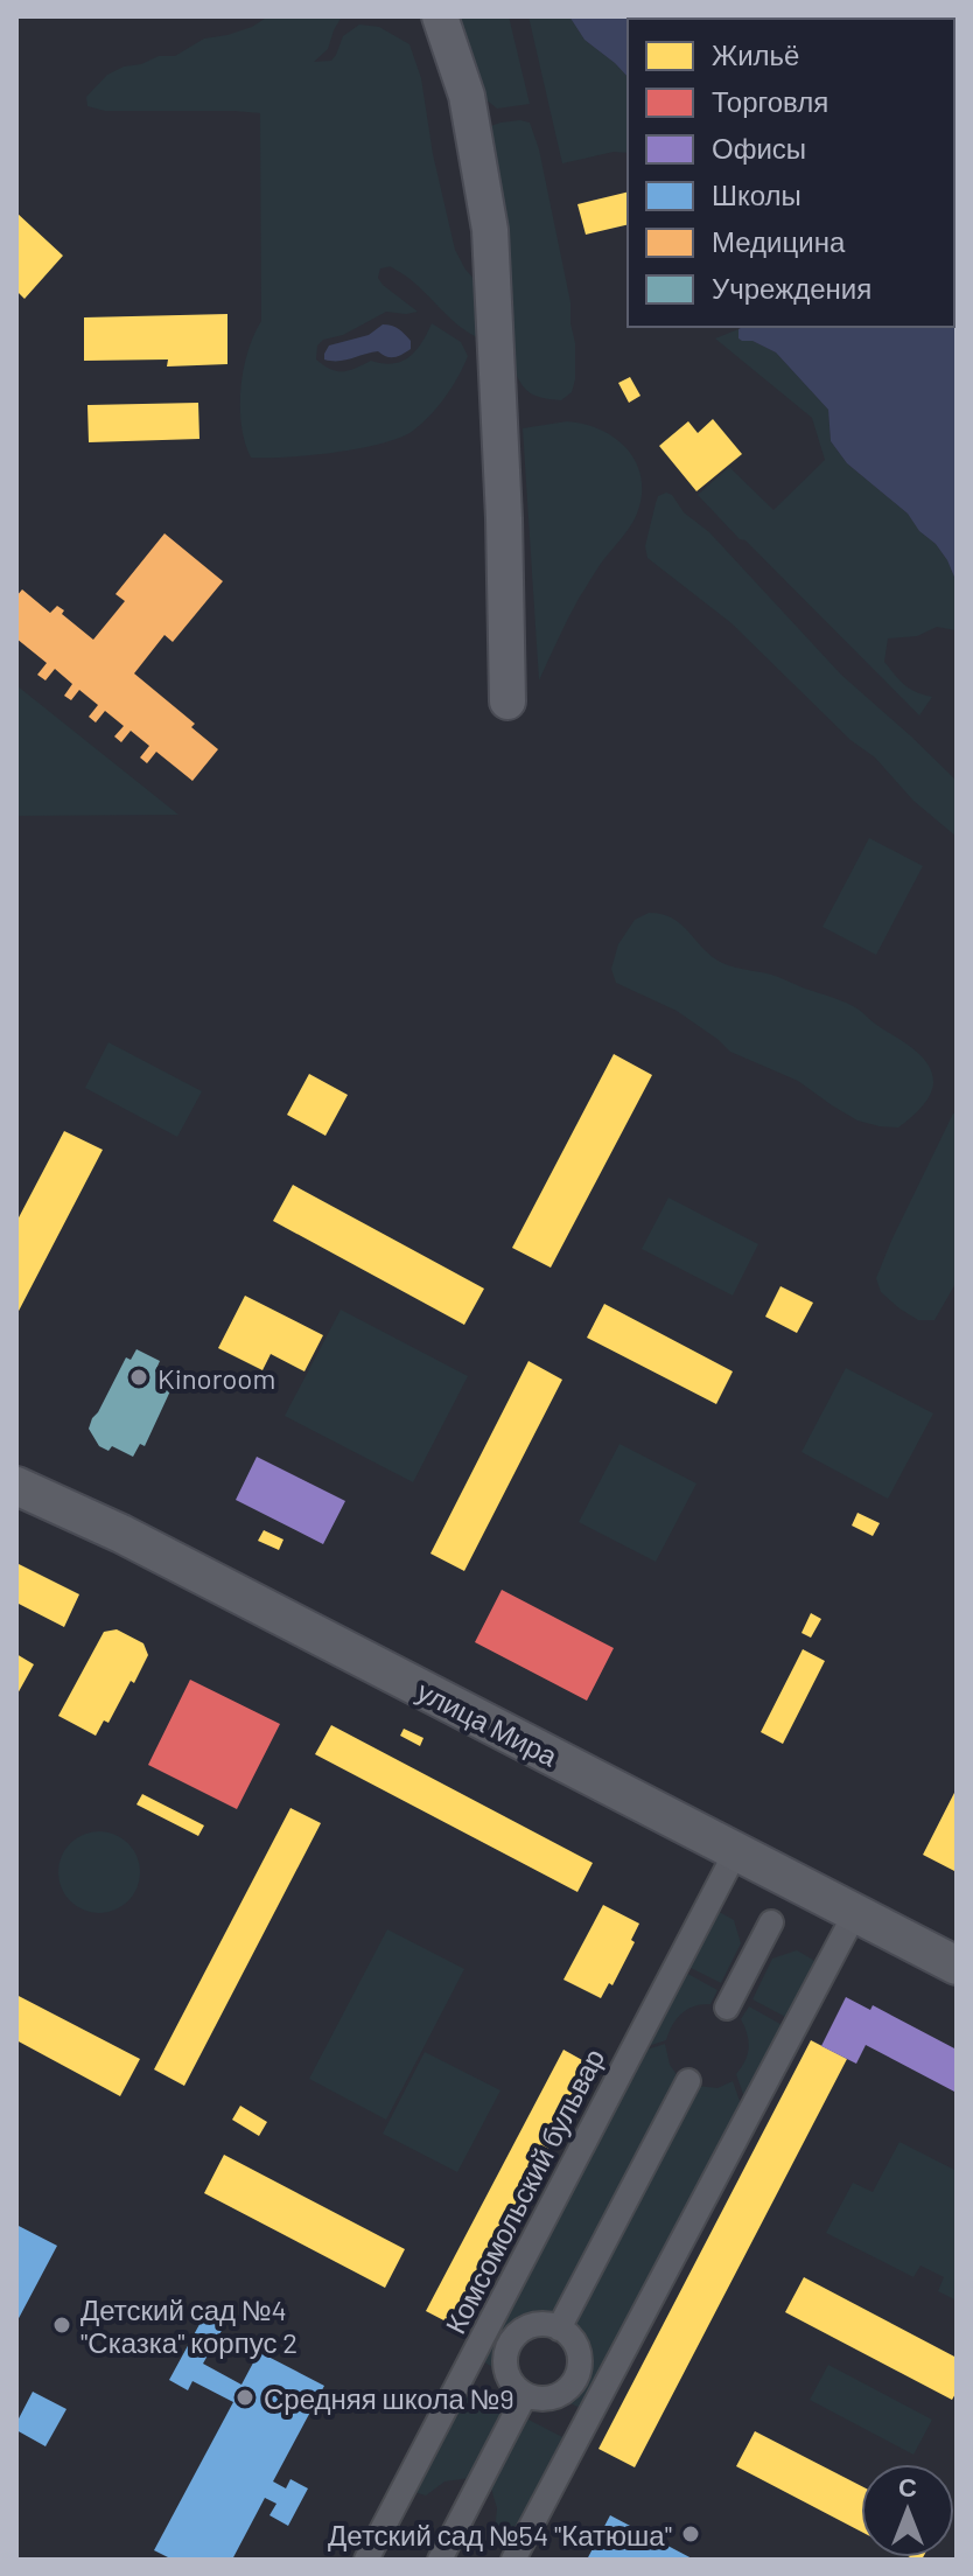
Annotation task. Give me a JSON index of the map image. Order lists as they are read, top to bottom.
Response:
{
  "streets": {
    "main road": ["улица Мира"],
    "street": ["Комсомольский бульвар"]
  },
  "crossings": [
    ["улица Мира", "Комсомольский бульвар"]
  ],
  "places": [
    "Kinoroom",
    "Детский сад №4 \"Сказка\" корпус 2",
    "Средняя школа №9",
    "Детский сад №54 \"Катюша\""
  ],
  "legend": [
    "Жильё",
    "Торговля",
    "Офисы",
    "Школы",
    "Медицина",
    "Учреждения"
  ],
  "north": "top"
}
